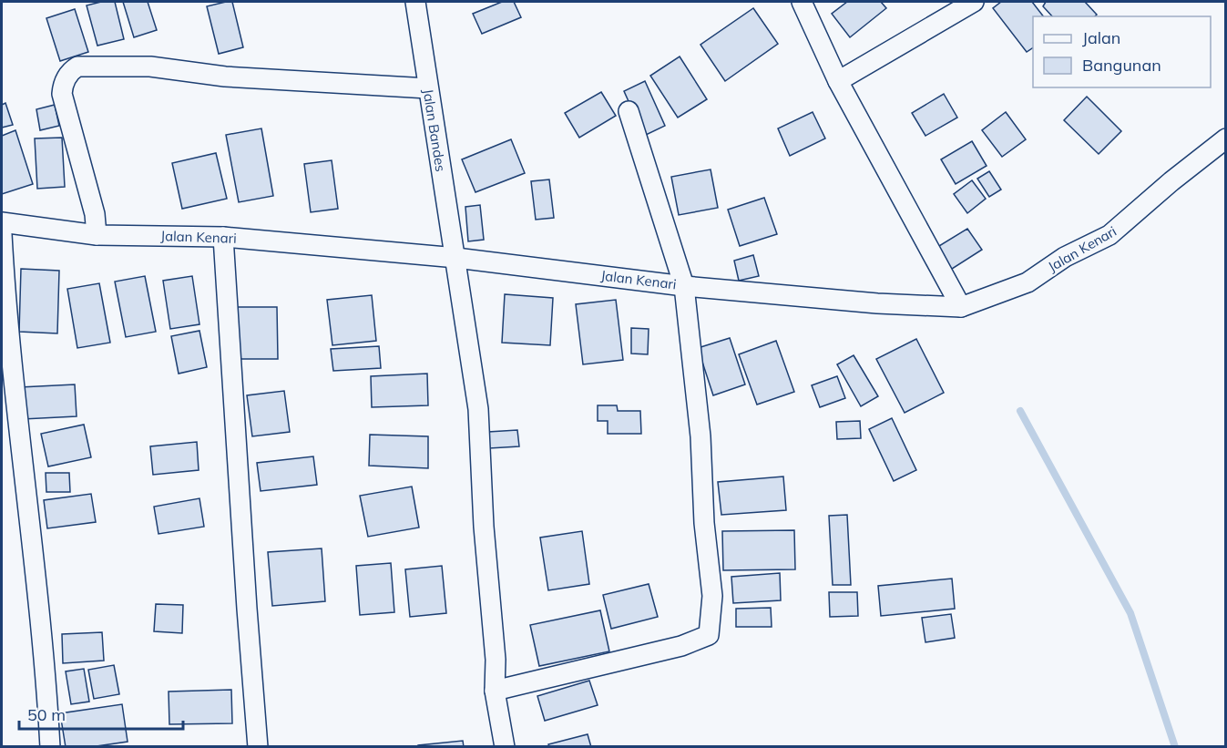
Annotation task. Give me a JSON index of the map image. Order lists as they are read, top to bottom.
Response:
{
  "streets": {
    "street": ["Jalan Bandes", "Jalan Kenari"]
  },
  "crossings": [
    ["Jalan Bandes", "Jalan Kenari"]
  ],
  "legend": ["Jalan", "Bangunan"],
  "scale_bar": "50 m"
}
